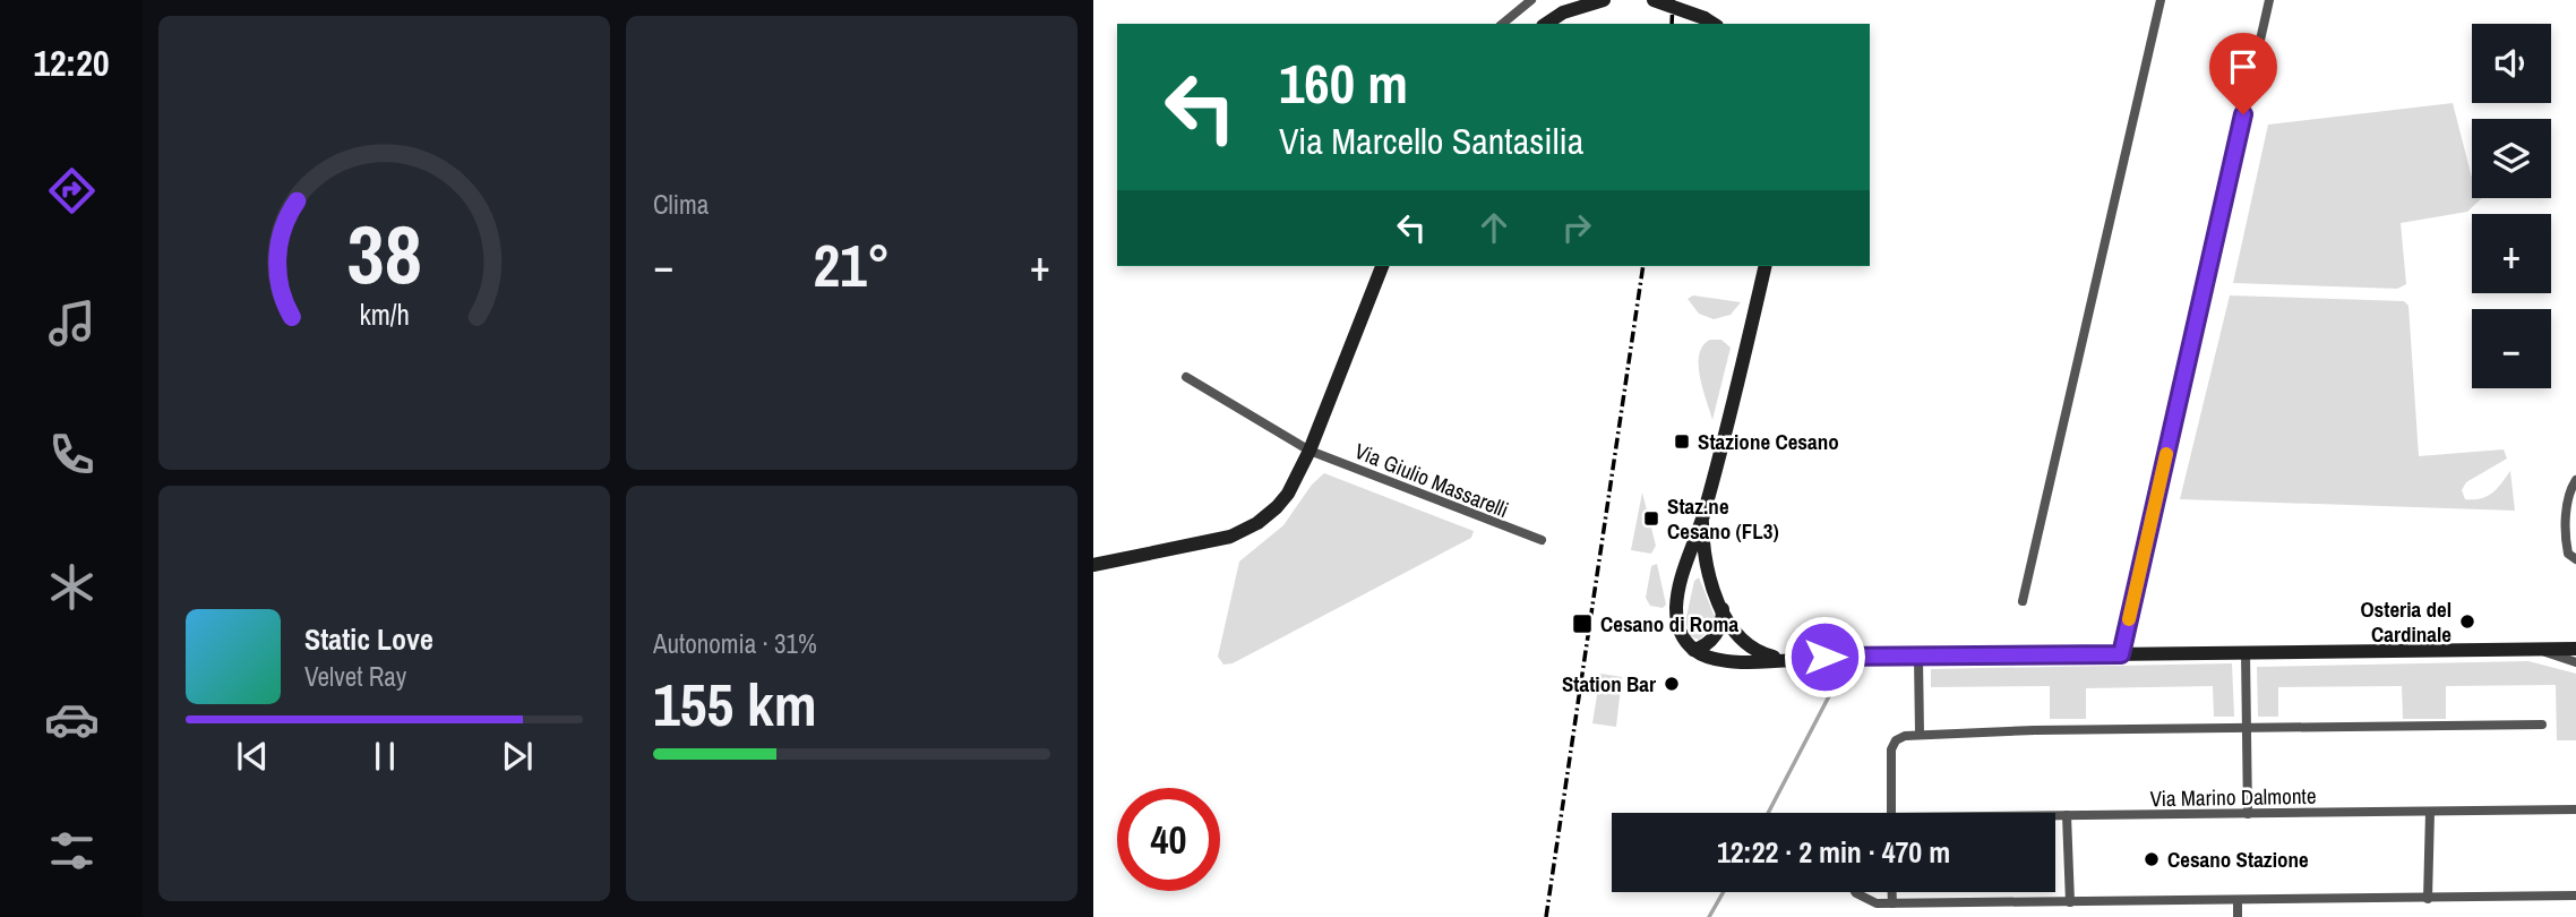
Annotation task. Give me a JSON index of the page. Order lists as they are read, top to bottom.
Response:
{
  "streets": {
    "street": ["Via Giulio Massarelli", "Via Marino Dalmonte"]
  },
  "places": {
    "transit": ["Stazione Cesano", "Staz.ne Cesano (FL3)", "Cesano di Roma"],
    "other": ["Osteria del Cardinale", "Station Bar", "Cesano Stazione"]
  },
  "page": {
    "tabs": "12:20",
    "tile": [
      "Clima",
      ["Autonomia · 31%", "155 km"]
    ],
    "map_buttons": ["+", "−"],
    "turn": ["160 m", "Via Marcello Santasilia"],
    "heat": ["−", "21°", "+"],
    "song": ["Static Love", "Velvet Ray"],
    "limit": "40",
    "trip": "12:22 · 2 min · 470 m",
    "gauge": ["38", "km/h"]
  }
}
